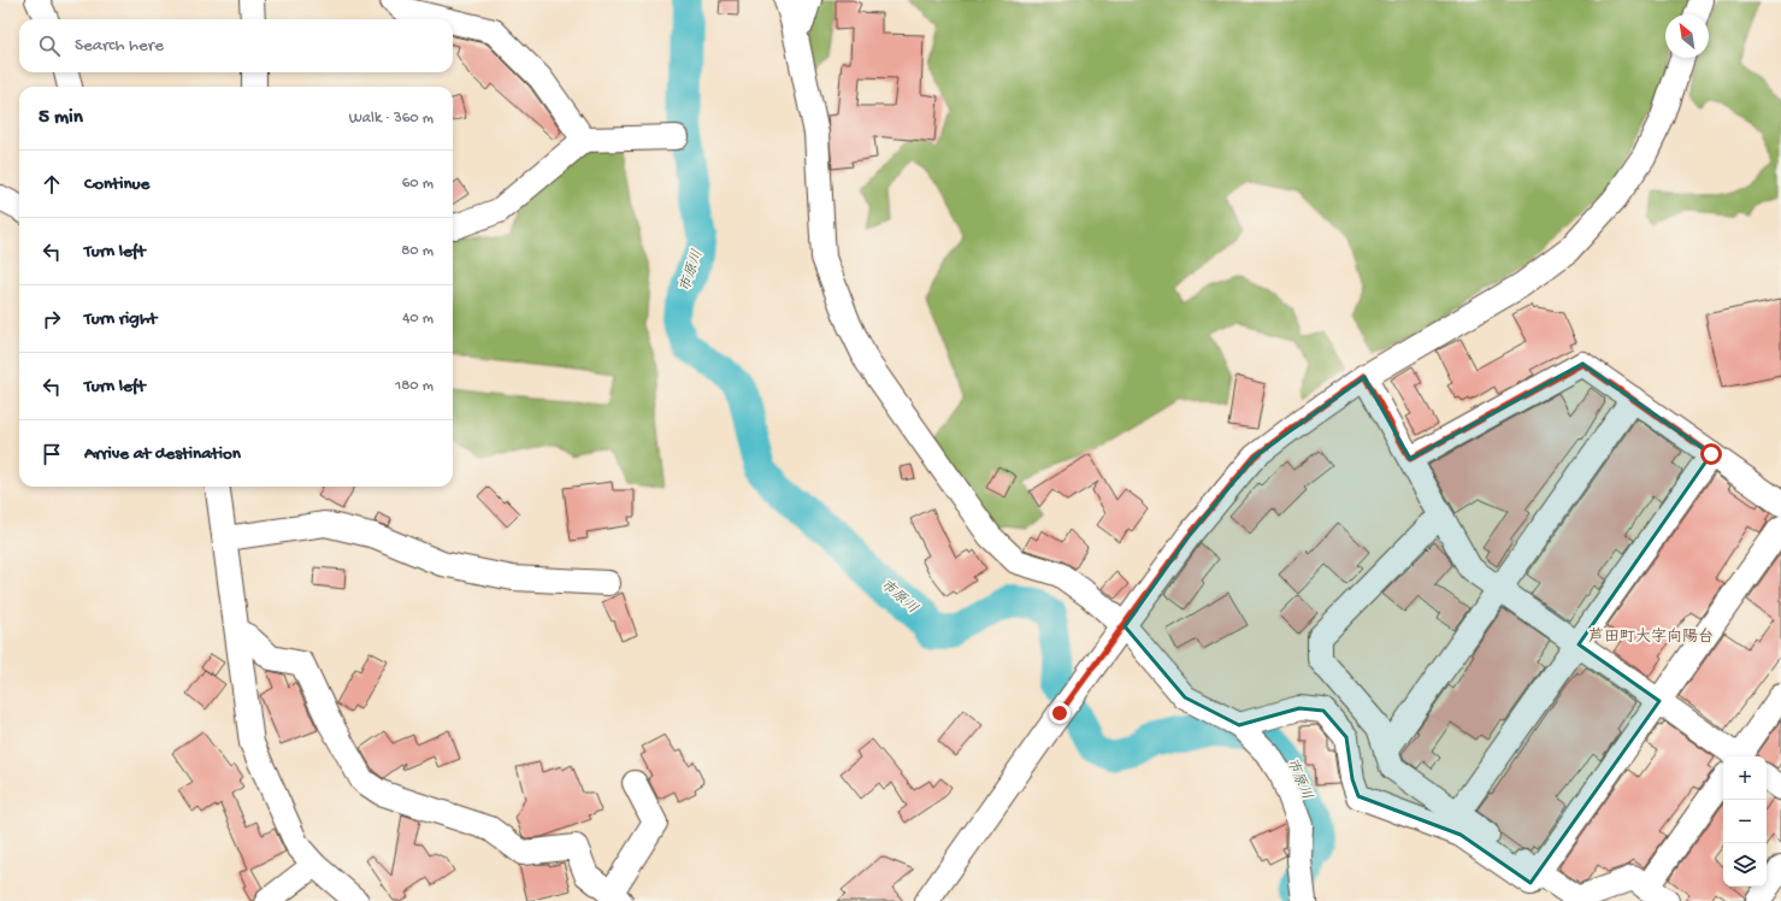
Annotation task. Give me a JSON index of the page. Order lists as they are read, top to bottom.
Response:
{
  "districts": ["芦田町大字向陽台"],
  "water": ["市原川"],
  "north": "top left",
  "page": {
    "search": "Search here",
    "heading": ["5 min", "Walk · 360 m"],
    "list": [
      ["Continue", "60 m"],
      ["Turn left", "80 m"],
      ["Turn right", "40 m"],
      ["Turn left", "180 m"],
      "Arrive at destination"
    ],
    "map_buttons": ["+", "−"]
  }
}
